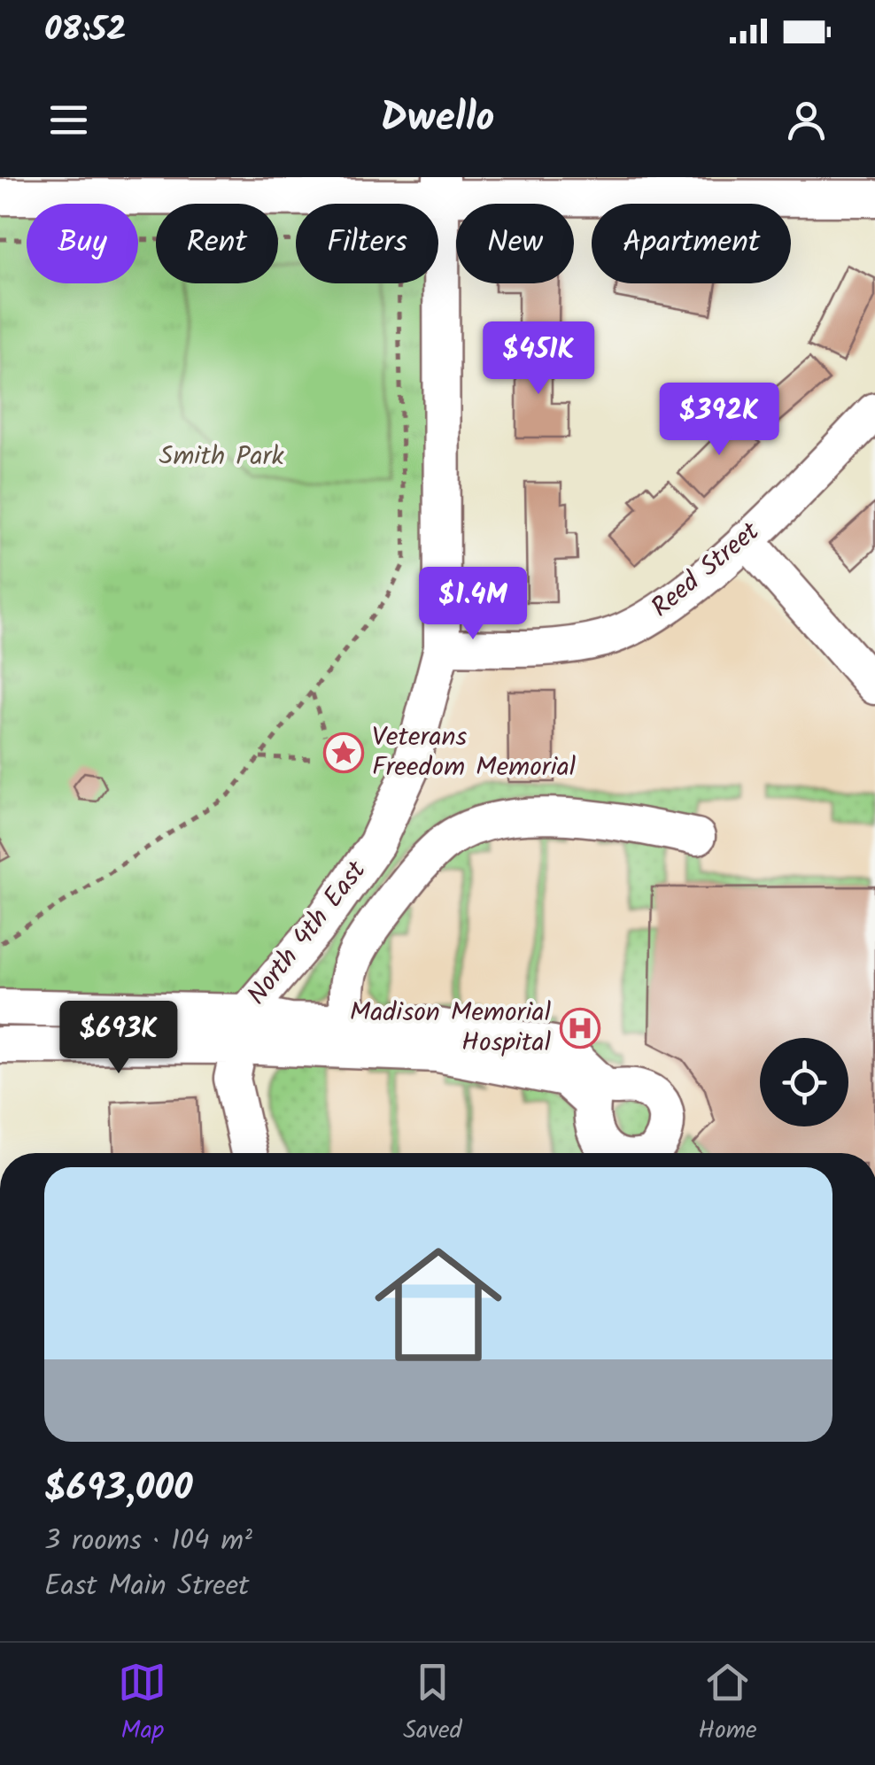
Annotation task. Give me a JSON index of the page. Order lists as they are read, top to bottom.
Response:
{
  "streets": {
    "street": ["Reed Street", "North 4th East"]
  },
  "crossings": [
    ["Reed Street", "North 4th East"]
  ],
  "parks": ["Smith Park"],
  "places": {
    "place": ["Veterans Freedom Memorial"],
    "hospital": ["Madison Memorial Hospital"]
  },
  "page": {
    "status": "08:52",
    "header": "Dwello",
    "chip": [
      "Buy",
      "Rent",
      "Filters",
      "New",
      "Apartment"
    ],
    "price": [
      "$451K",
      "$392K",
      "$1.4M",
      "$693K"
    ],
    "list": [
      {
        "name": "$693,000",
        "note": "3 rooms · 104 m² · East Main Street"
      }
    ],
    "tabs": ["Map", "Saved", "Home"]
  }
}
